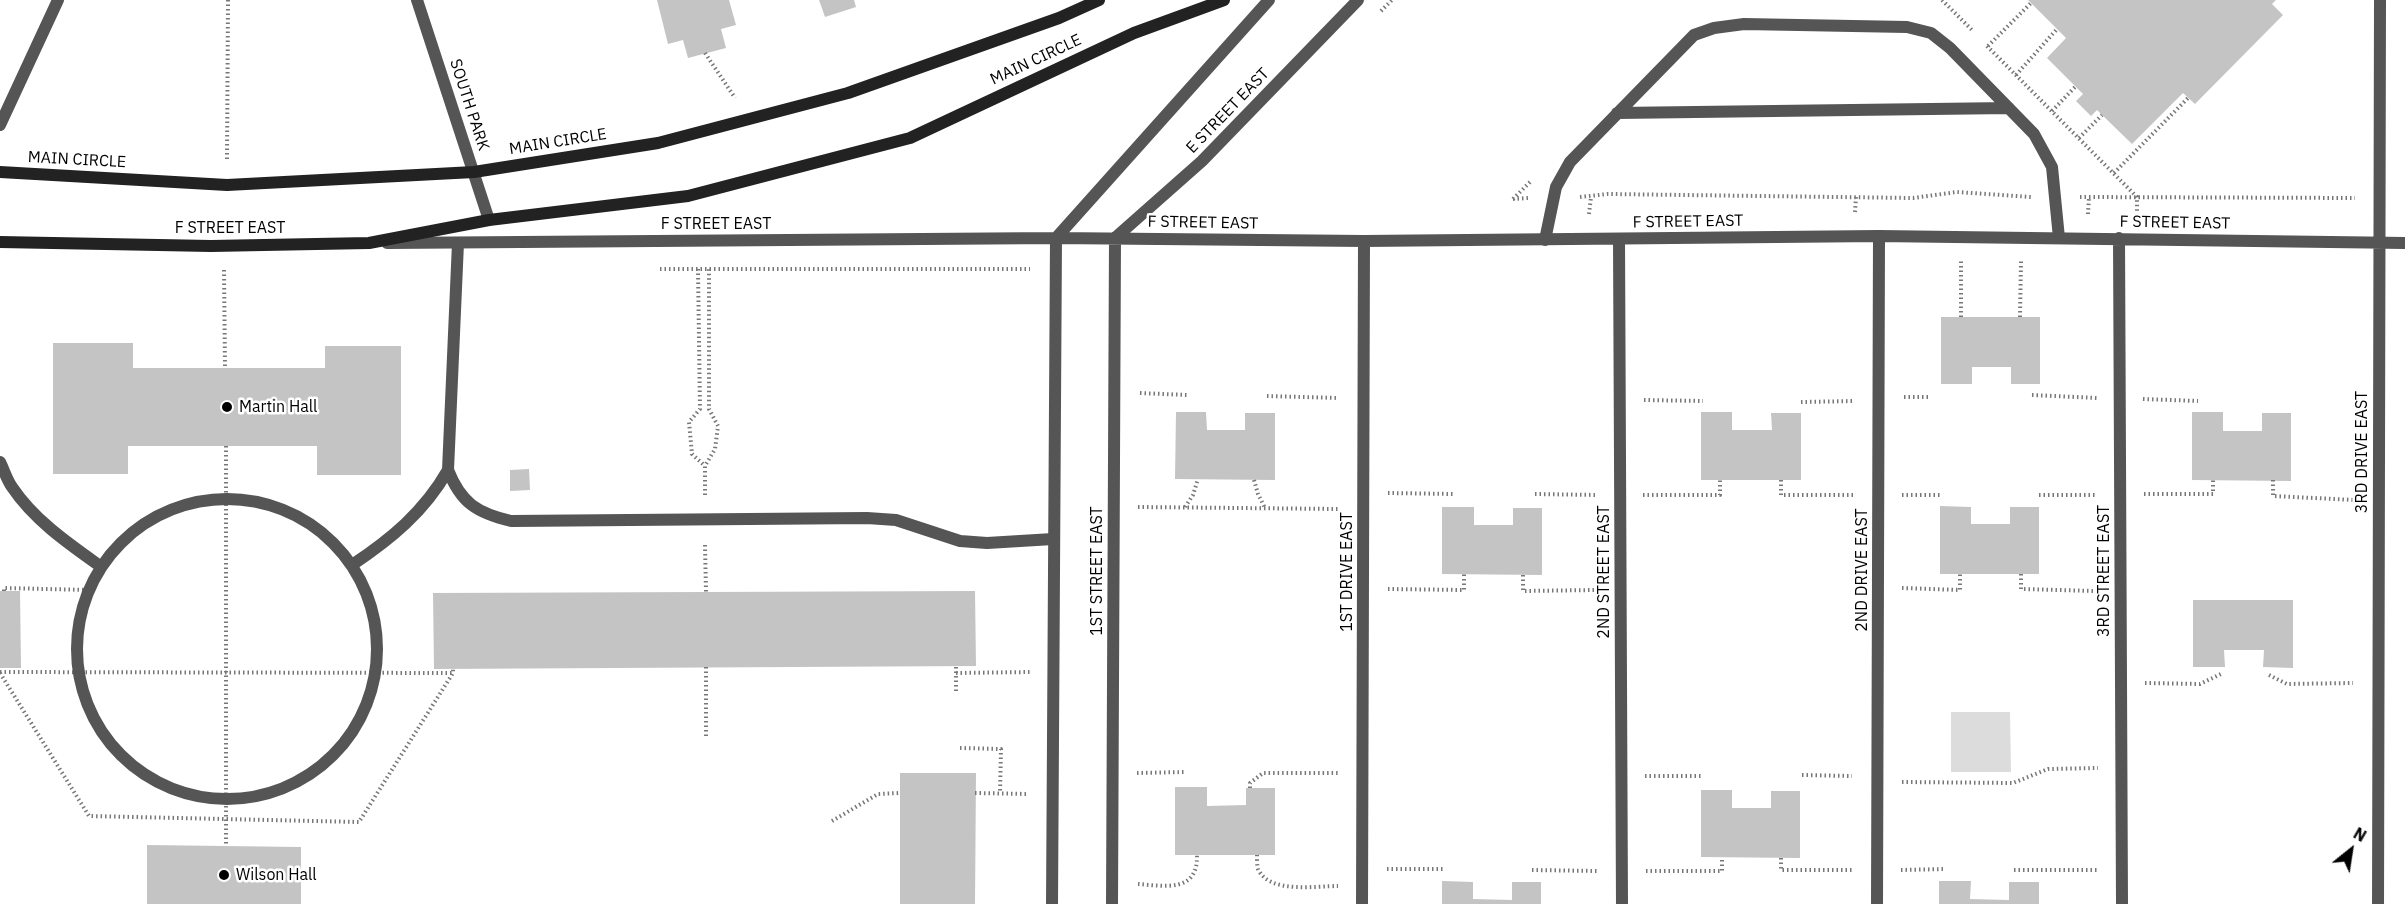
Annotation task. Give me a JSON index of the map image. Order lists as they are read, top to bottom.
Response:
{
  "streets": {
    "street": [
      "MAIN CIRCLE",
      "SOUTH PARK",
      "E STREET EAST",
      "F STREET EAST",
      "3RD DRIVE EAST",
      "2ND DRIVE EAST",
      "1ST STREET EAST",
      "3RD STREET EAST",
      "1ST DRIVE EAST",
      "2ND STREET EAST"
    ]
  },
  "crossings": [
    ["MAIN CIRCLE", "SOUTH PARK"],
    ["MAIN CIRCLE", "F STREET EAST"],
    ["E STREET EAST", "F STREET EAST"],
    ["E STREET EAST", "1ST STREET EAST"],
    ["F STREET EAST", "3RD DRIVE EAST"],
    ["F STREET EAST", "2ND DRIVE EAST"],
    ["F STREET EAST", "1ST STREET EAST"],
    ["F STREET EAST", "3RD STREET EAST"],
    ["F STREET EAST", "1ST DRIVE EAST"],
    ["F STREET EAST", "2ND STREET EAST"]
  ],
  "places": ["Martin Hall", "Wilson Hall"],
  "north": "top right"
}
